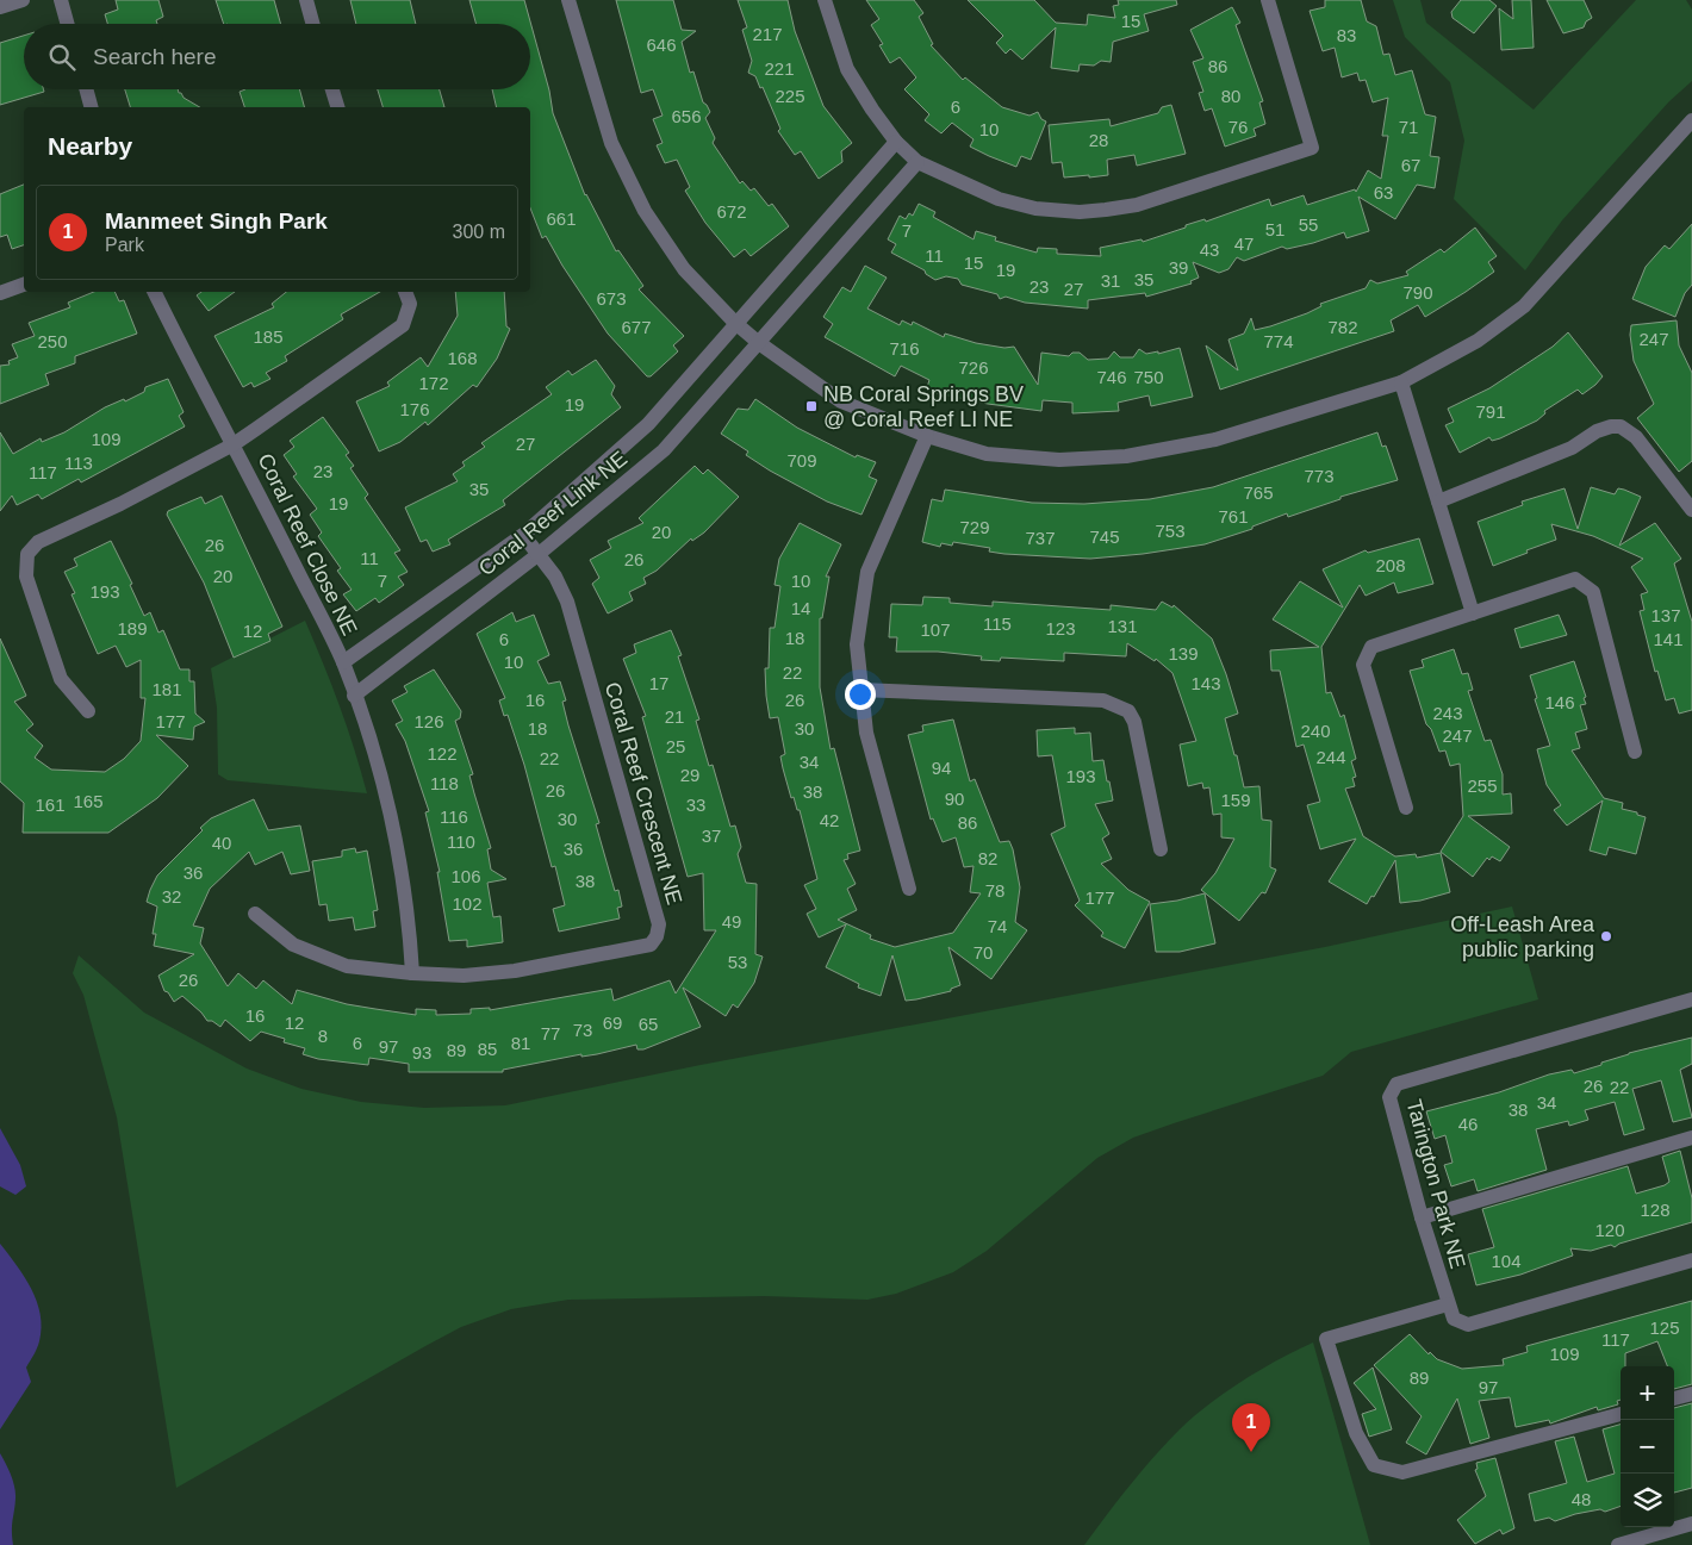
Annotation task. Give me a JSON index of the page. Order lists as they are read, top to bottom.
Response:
{
  "streets": {
    "street": [
      "Coral Reef Link NE",
      "Coral Reef Close NE",
      "Coral Reef Crescent NE",
      "Tarington Park NE"
    ]
  },
  "crossings": [
    ["Coral Reef Link NE", "Coral Reef Close NE"],
    ["Coral Reef Link NE", "Coral Reef Crescent NE"]
  ],
  "places": {
    "transit": ["NB Coral Springs BV @ Coral Reef LI NE"],
    "other": ["Off-Leash Area public parking"]
  },
  "house_numbers": [
    "15",
    "217",
    "83",
    "646",
    "86",
    "221",
    "225",
    "80",
    "6",
    "656",
    "76",
    "71",
    "10",
    "28",
    "67",
    "63",
    "672",
    "661",
    "55",
    "51",
    "7",
    "47",
    "43",
    "11",
    "15",
    "39",
    "19",
    "35",
    "31",
    "23",
    "27",
    "790",
    "673",
    "677",
    "782",
    "185",
    "247",
    "250",
    "774",
    "716",
    "168",
    "726",
    "746",
    "750",
    "172",
    "19",
    "176",
    "791",
    "109",
    "27",
    "709",
    "113",
    "23",
    "117",
    "773",
    "35",
    "765",
    "19",
    "761",
    "729",
    "753",
    "20",
    "745",
    "737",
    "26",
    "11",
    "26",
    "208",
    "20",
    "7",
    "10",
    "193",
    "14",
    "137",
    "115",
    "131",
    "189",
    "123",
    "107",
    "12",
    "18",
    "6",
    "141",
    "139",
    "10",
    "22",
    "17",
    "143",
    "181",
    "16",
    "26",
    "146",
    "243",
    "21",
    "177",
    "126",
    "18",
    "30",
    "240",
    "247",
    "25",
    "122",
    "244",
    "22",
    "34",
    "94",
    "29",
    "193",
    "118",
    "255",
    "26",
    "38",
    "90",
    "159",
    "165",
    "161",
    "33",
    "116",
    "30",
    "42",
    "86",
    "37",
    "110",
    "40",
    "36",
    "82",
    "36",
    "106",
    "38",
    "78",
    "32",
    "177",
    "102",
    "49",
    "74",
    "70",
    "53",
    "26",
    "16",
    "12",
    "69",
    "65",
    "73",
    "77",
    "8",
    "6",
    "81",
    "97",
    "85",
    "89",
    "93",
    "26",
    "22",
    "34",
    "38",
    "46",
    "128",
    "120",
    "104",
    "125",
    "117",
    "109",
    "89",
    "97",
    "48"
  ],
  "page": {
    "search": "Search here",
    "heading": "Nearby",
    "list": [
      {
        "mark": "1",
        "name": "Manmeet Singh Park",
        "note": "Park",
        "value": "300 m"
      }
    ],
    "map_buttons": ["+", "−"],
    "pins": "1"
  }
}
